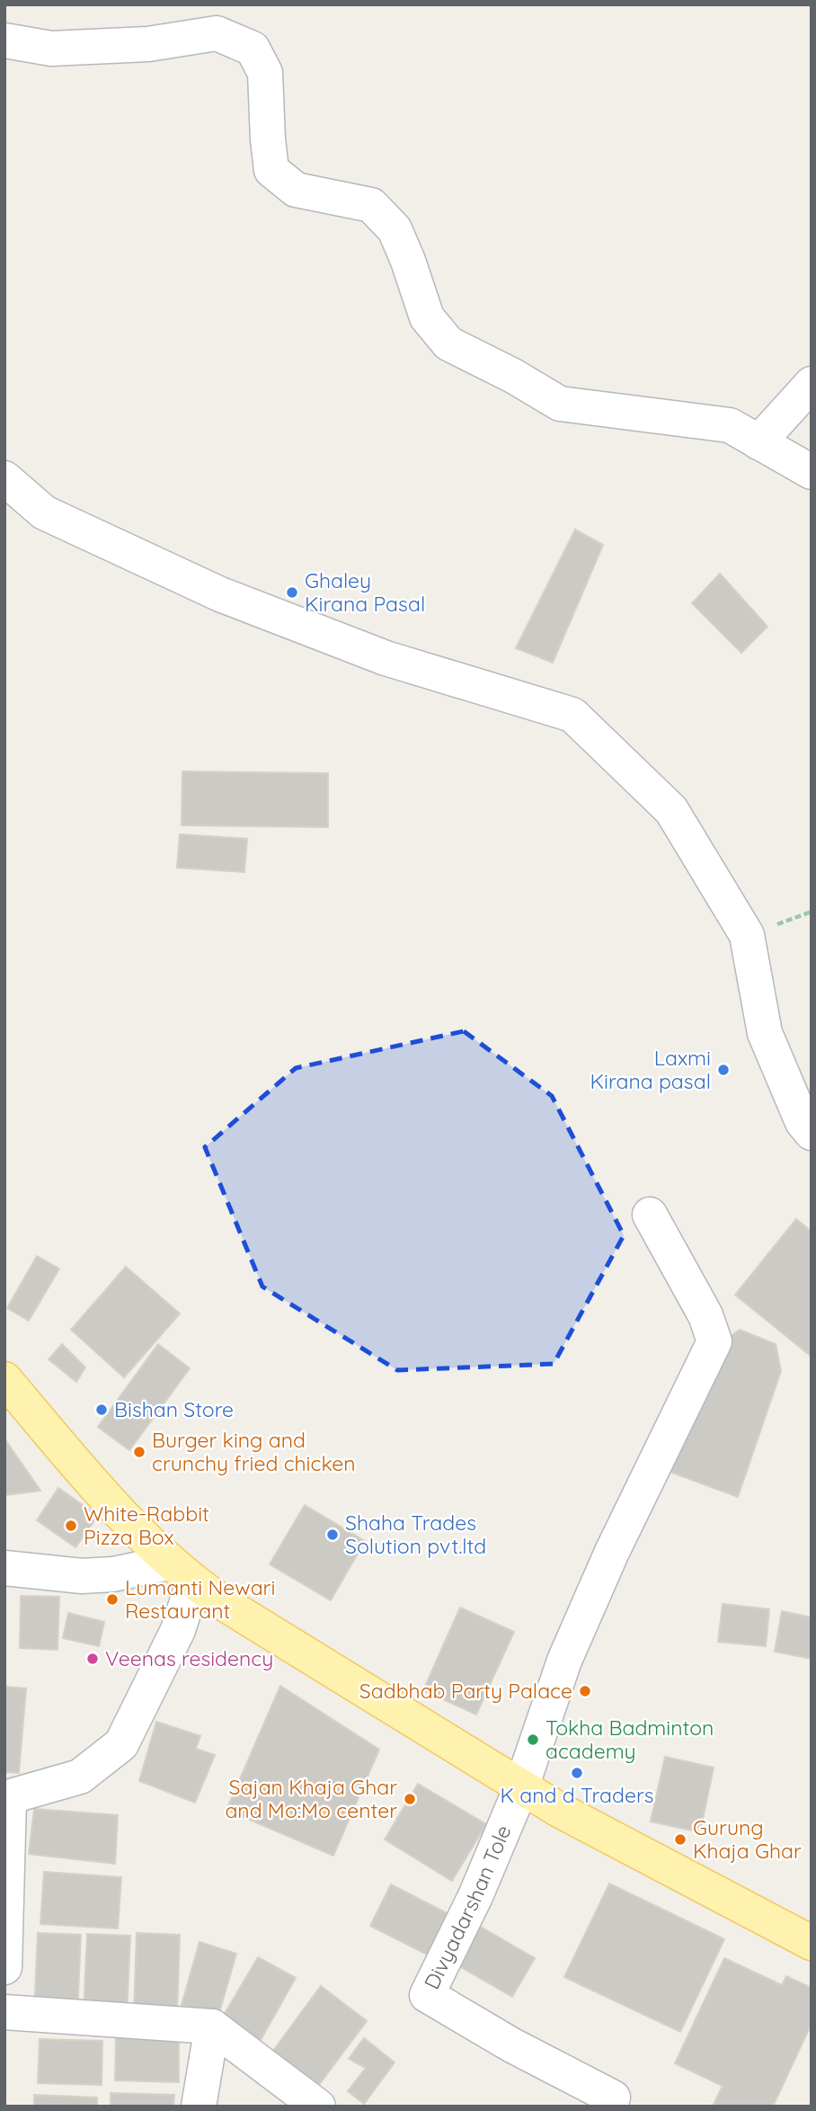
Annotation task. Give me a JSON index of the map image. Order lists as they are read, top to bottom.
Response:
{
  "streets": {
    "street": ["Divyadarshan Tole"]
  },
  "places": [
    "Ghaley Kirana Pasal",
    "Laxmi Kirana pasal",
    "Bishan Store",
    "Burger king and crunchy fried chicken",
    "White-Rabbit Pizza Box",
    "Shaha Trades Solution pvt.ltd",
    "Lumanti Newari Restaurant",
    "Veenas residency",
    "Sadbhab Party Palace",
    "Tokha Badminton academy",
    "K and d Traders",
    "Sajan Khaja Ghar and Mo:Mo center",
    "Gurung Khaja Ghar"
  ]
}
